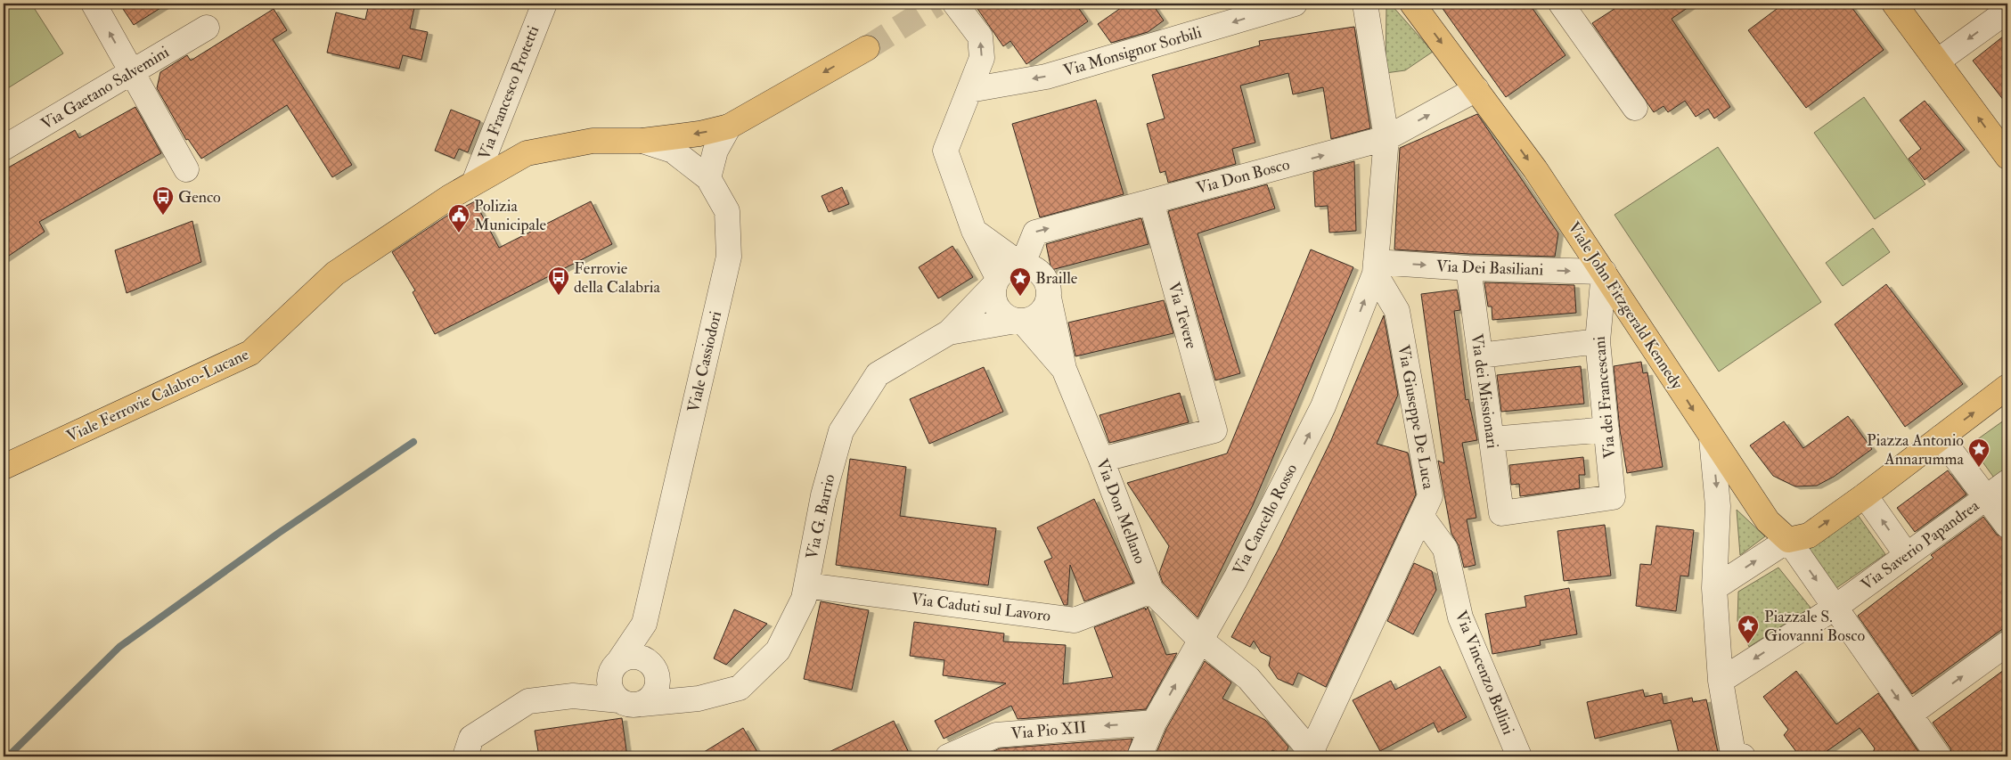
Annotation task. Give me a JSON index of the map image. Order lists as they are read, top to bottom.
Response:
{
  "streets": {
    "main road": ["Viale John Fitzgerald Kennedy", "Viale Ferrovie Calabro-Lucane"],
    "street": [
      "Via Monsignor Sorbili",
      "Via Gaetano Salvemini",
      "Via Francesco Protetti",
      "Via Don Bosco",
      "Via Dei Basiliani",
      "Via Tevere",
      "Viale Cassiodori",
      "Via dei Missionari",
      "Via dei Francescani",
      "Via Giuseppe De Luca",
      "Via Don Mellano",
      "Via G. Barrio",
      "Via Cancello Rosso",
      "Via Saverio Papandrea",
      "Via Caduti sul Lavoro",
      "Via Vincenzo Bellini",
      "Via Pio XII"
    ]
  },
  "crossings": [
    ["Via Francesco Protetti", "Viale Ferrovie Calabro-Lucane"],
    ["Via Don Bosco", "Viale John Fitzgerald Kennedy"],
    ["Via Don Bosco", "Via Tevere"],
    ["Via Dei Basiliani", "Viale John Fitzgerald Kennedy"],
    ["Via Dei Basiliani", "Via dei Missionari"],
    ["Via Dei Basiliani", "Via dei Francescani"],
    ["Via Dei Basiliani", "Via Giuseppe De Luca"],
    ["Via Dei Basiliani", "Via Cancello Rosso"],
    ["Viale John Fitzgerald Kennedy", "Via dei Francescani"],
    ["Via Tevere", "Via Don Mellano"],
    ["Viale Cassiodori", "Viale Ferrovie Calabro-Lucane"],
    ["Viale Cassiodori", "Via G. Barrio"],
    ["Via dei Missionari", "Via dei Francescani"],
    ["Via Giuseppe De Luca", "Via Don Mellano"],
    ["Via Giuseppe De Luca", "Via Cancello Rosso"],
    ["Via Giuseppe De Luca", "Via Vincenzo Bellini"],
    ["Via Don Mellano", "Via Cancello Rosso"],
    ["Via Don Mellano", "Via Caduti sul Lavoro"],
    ["Via G. Barrio", "Via Caduti sul Lavoro"],
    ["Via Cancello Rosso", "Via Pio XII"]
  ],
  "one_way": [
    "Via Monsignor Sorbili",
    "Via Don Bosco",
    "Viale John Fitzgerald Kennedy",
    "Via Cancello Rosso",
    "Via Pio XII"
  ],
  "places": {
    "bus stop": ["Genco", "Ferrovie della Calabria"],
    "public building": ["Polizia Municipale"],
    "place": ["Braille", "Piazza Antonio Annarumma", "Piazzale S. Giovanni Bosco"]
  }
}
